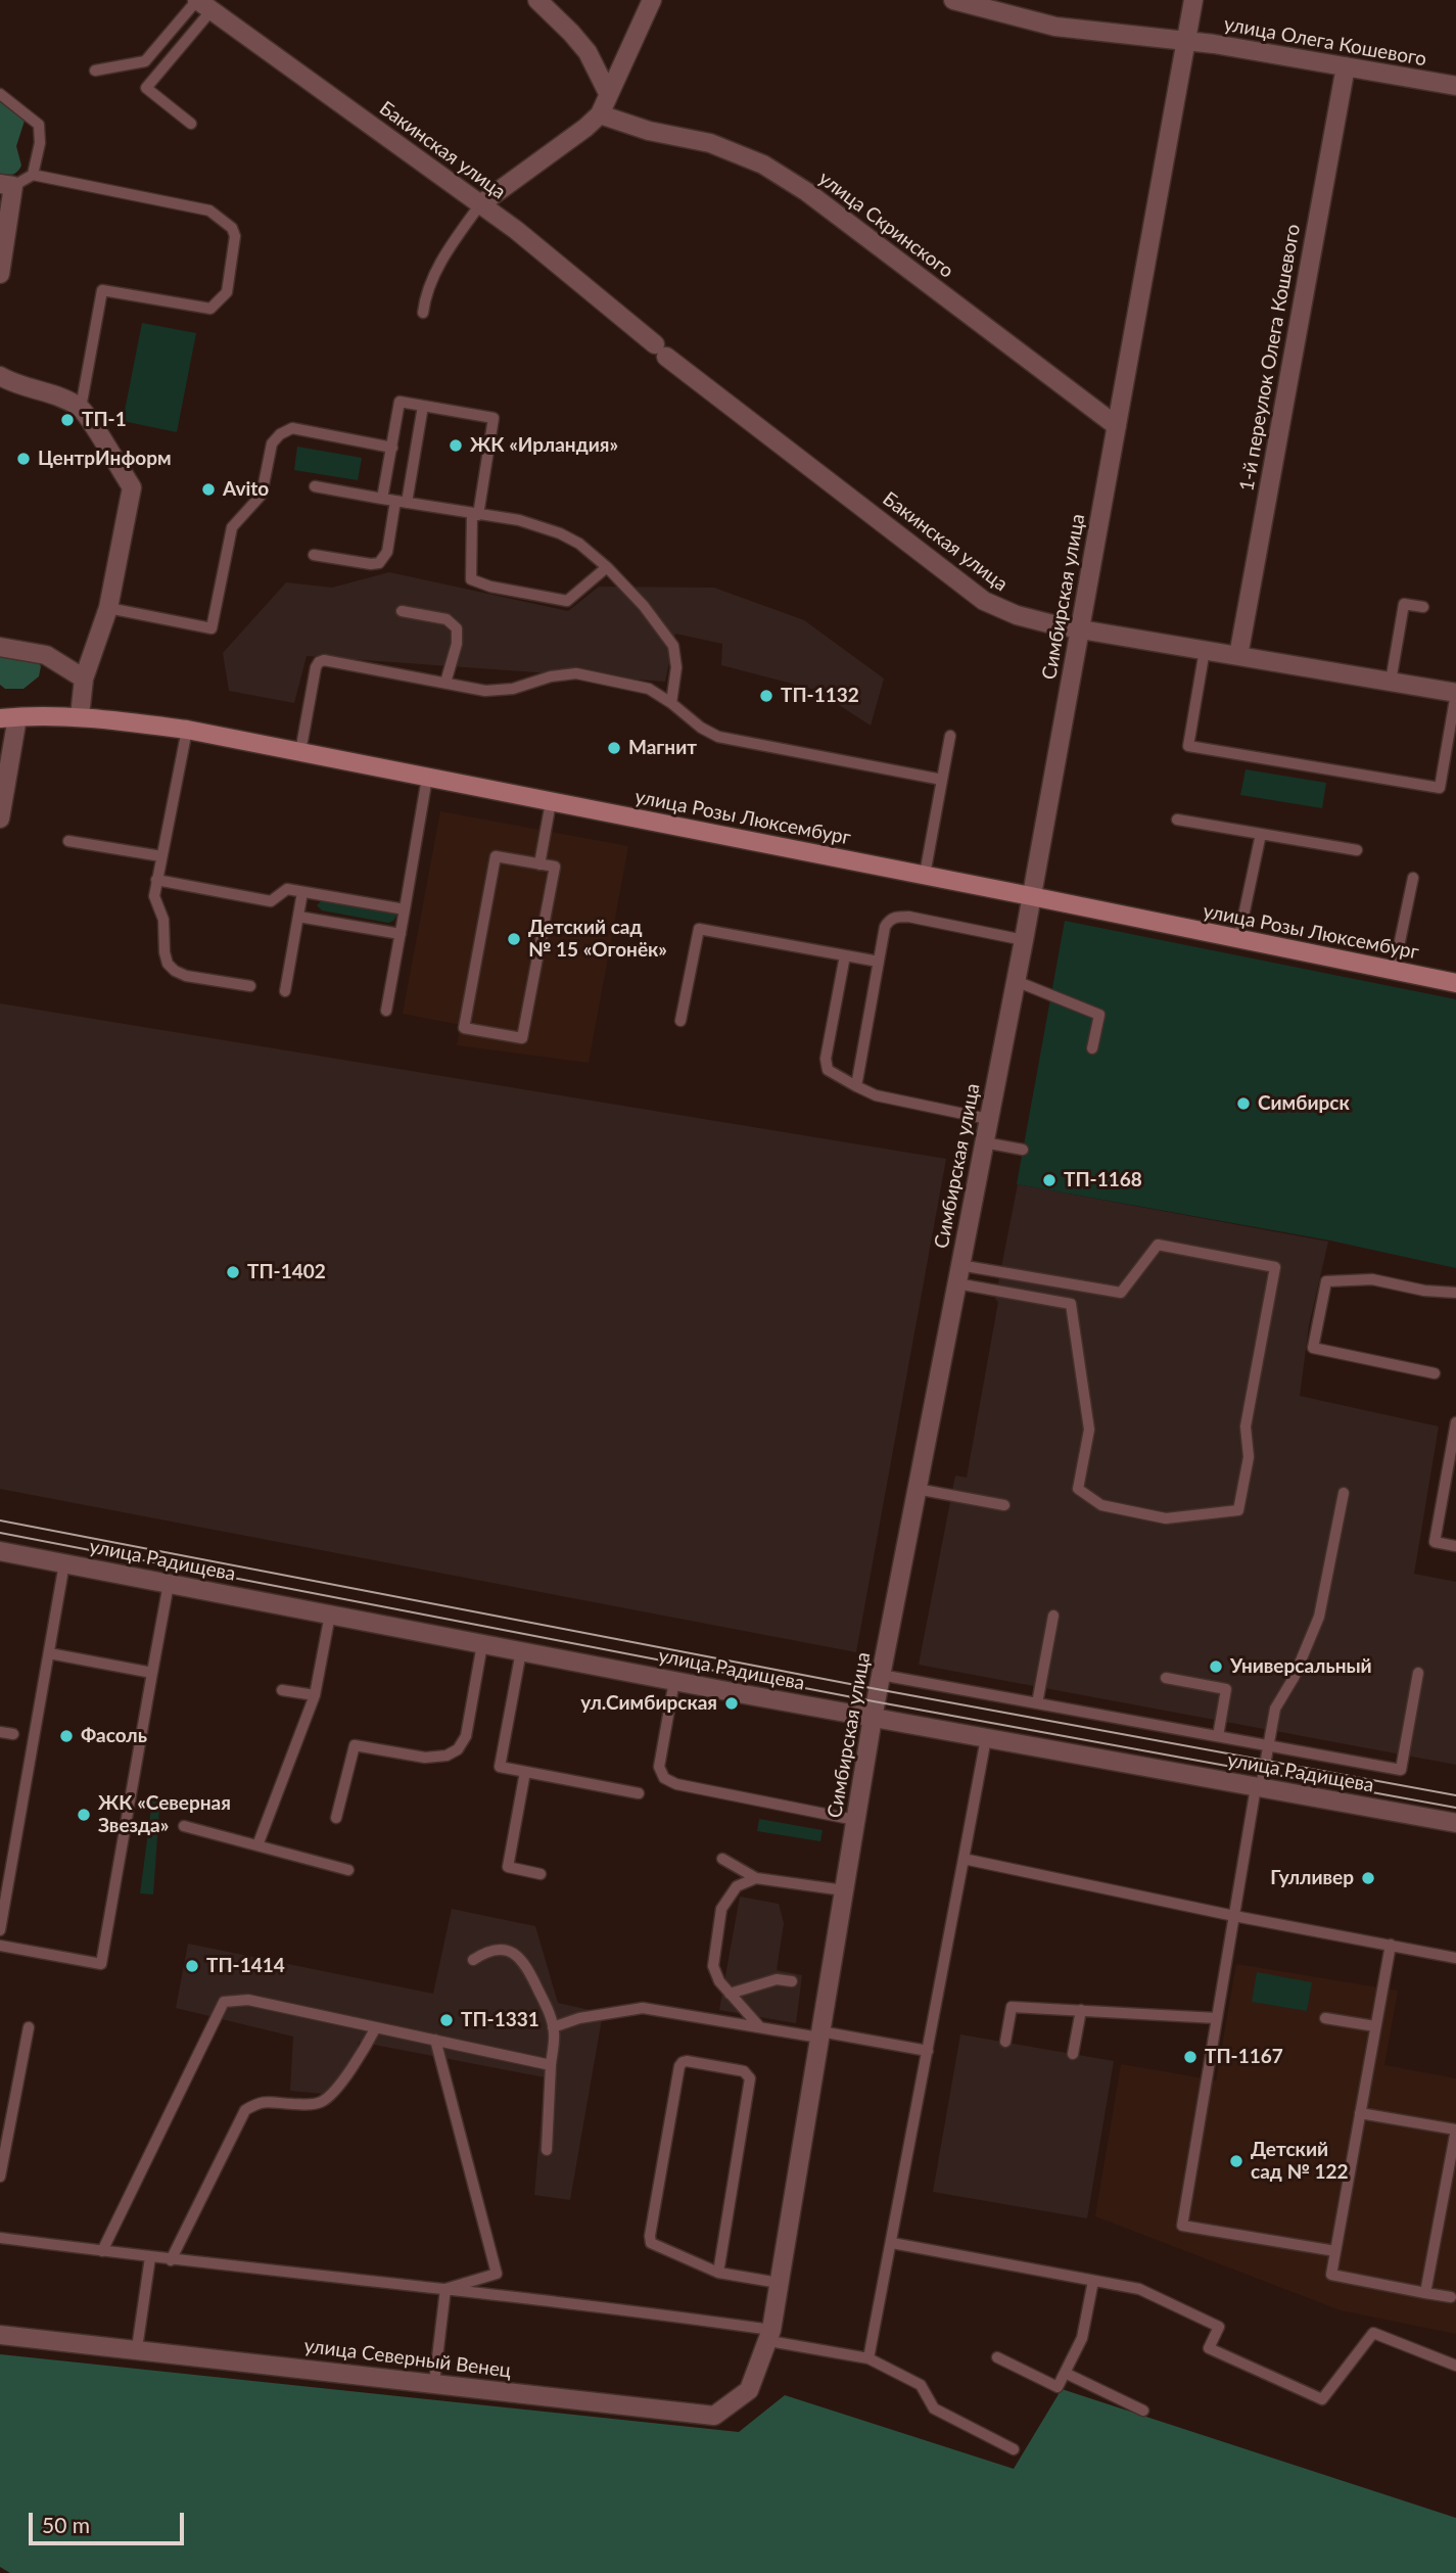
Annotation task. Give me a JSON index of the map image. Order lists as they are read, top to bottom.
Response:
{
  "streets": {
    "main road": ["улица Розы Люксембург"],
    "street": [
      "улица Олега Кошевого",
      "Бакинская улица",
      "улица Скринского",
      "1-й переулок Олега Кошевого",
      "Симбирская улица",
      "улица Радищева",
      "улица Северный Венец"
    ]
  },
  "crossings": [
    ["улица Олега Кошевого", "1-й переулок Олега Кошевого"],
    ["улица Олега Кошевого", "Симбирская улица"],
    ["Бакинская улица", "1-й переулок Олега Кошевого"],
    ["Бакинская улица", "Симбирская улица"],
    ["улица Скринского", "Симбирская улица"],
    ["Симбирская улица", "улица Розы Люксембург"],
    ["Симбирская улица", "улица Радищева"],
    ["Симбирская улица", "улица Северный Венец"]
  ],
  "places": [
    "ТП-1",
    "ЖК «Ирландия»",
    "ЦентрИнформ",
    "Avito",
    "ТП-1132",
    "Магнит",
    "Детский сад № 15 «Огонёк»",
    "Симбирск",
    "ТП-1168",
    "ТП-1402",
    "Универсальный",
    "ул.Симбирская",
    "Фасоль",
    "ЖК «Северная Звезда»",
    "Гулливер",
    "ТП-1414",
    "ТП-1331",
    "ТП-1167",
    "Детский сад № 122"
  ],
  "scale_bar": "50 m"
}
